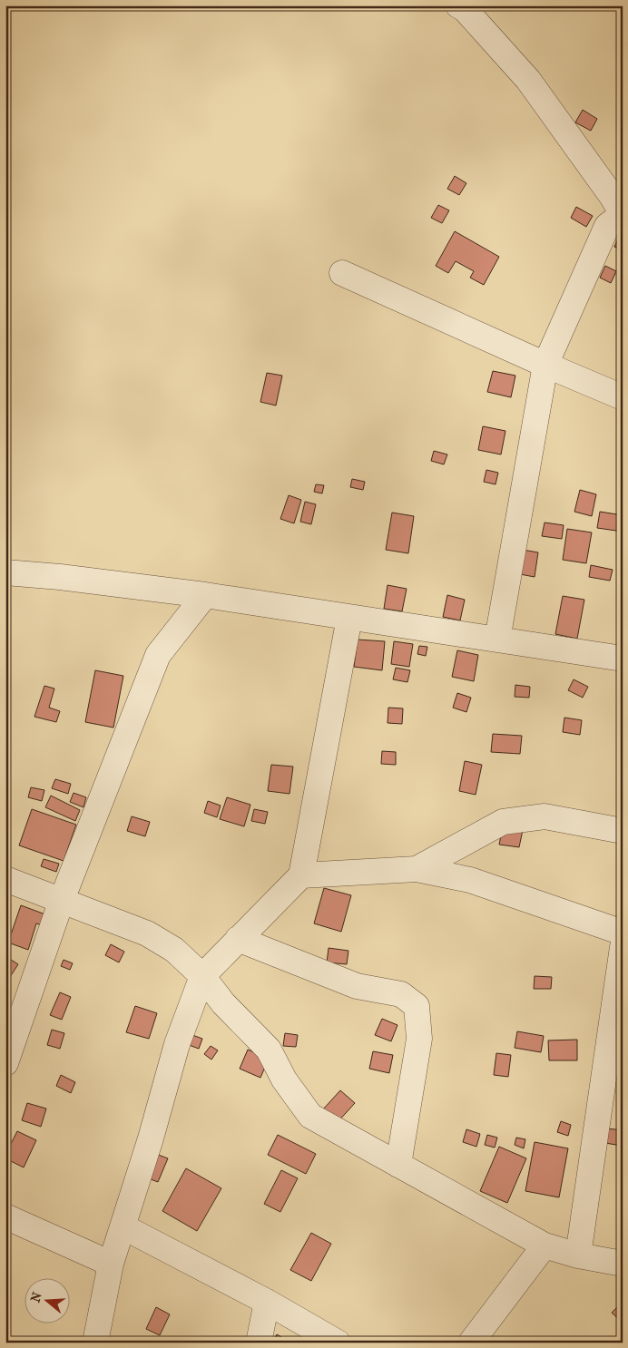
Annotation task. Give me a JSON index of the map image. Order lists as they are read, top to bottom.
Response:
{
  "north": "left"
}
